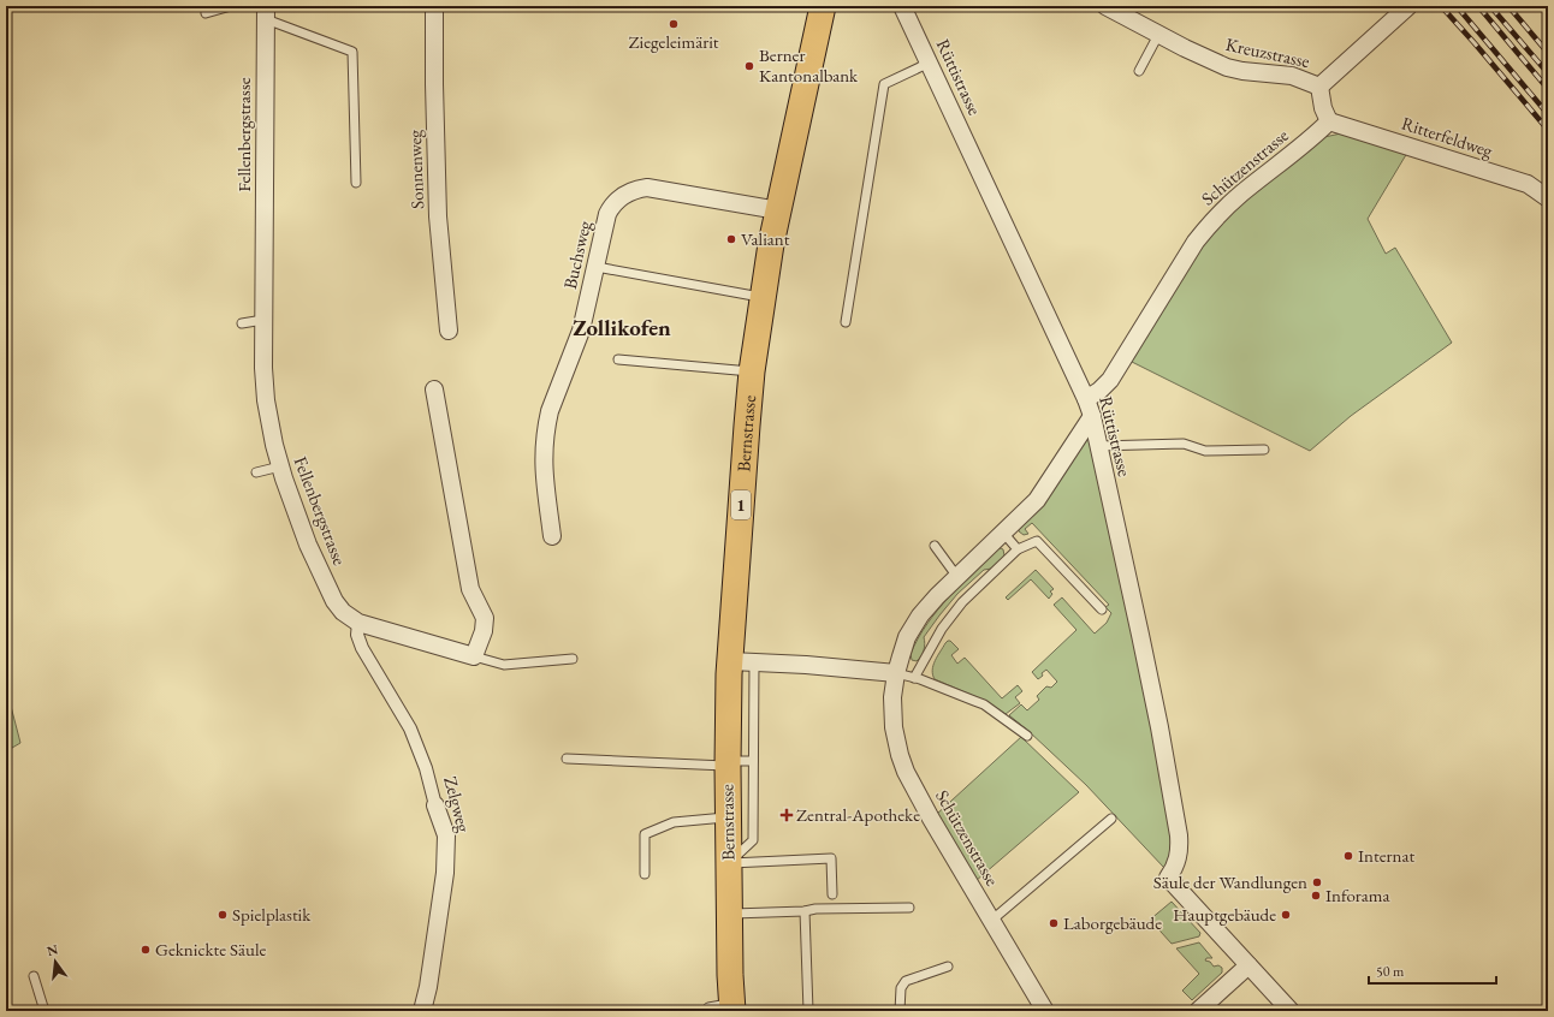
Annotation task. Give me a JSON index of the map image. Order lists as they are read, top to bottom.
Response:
{
  "streets": {
    "main road": ["Bernstrasse", "1"],
    "street": [
      "Kreuzstrasse",
      "Rüttistrasse",
      "Fellenbergstrasse",
      "Ritterfeldweg",
      "Schützenstrasse",
      "Sonnenweg",
      "Buchsweg",
      "Zelgweg"
    ]
  },
  "crossings": [
    ["Rüttistrasse", "Schützenstrasse"],
    ["Fellenbergstrasse", "Zelgweg"],
    ["Ritterfeldweg", "Schützenstrasse"],
    ["Buchsweg", "Bernstrasse"]
  ],
  "districts": ["Zollikofen"],
  "places": {
    "other": [
      "Ziegeleimärit",
      "Berner Kantonalbank",
      "Valiant",
      "Internat",
      "Säule der Wandlungen",
      "Inforama",
      "Spielplastik",
      "Hauptgebäude",
      "Laborgebäude",
      "Geknickte Säule"
    ],
    "health": ["Zentral-Apotheke"]
  },
  "scale_bar": "50 m",
  "north": "top"
}
